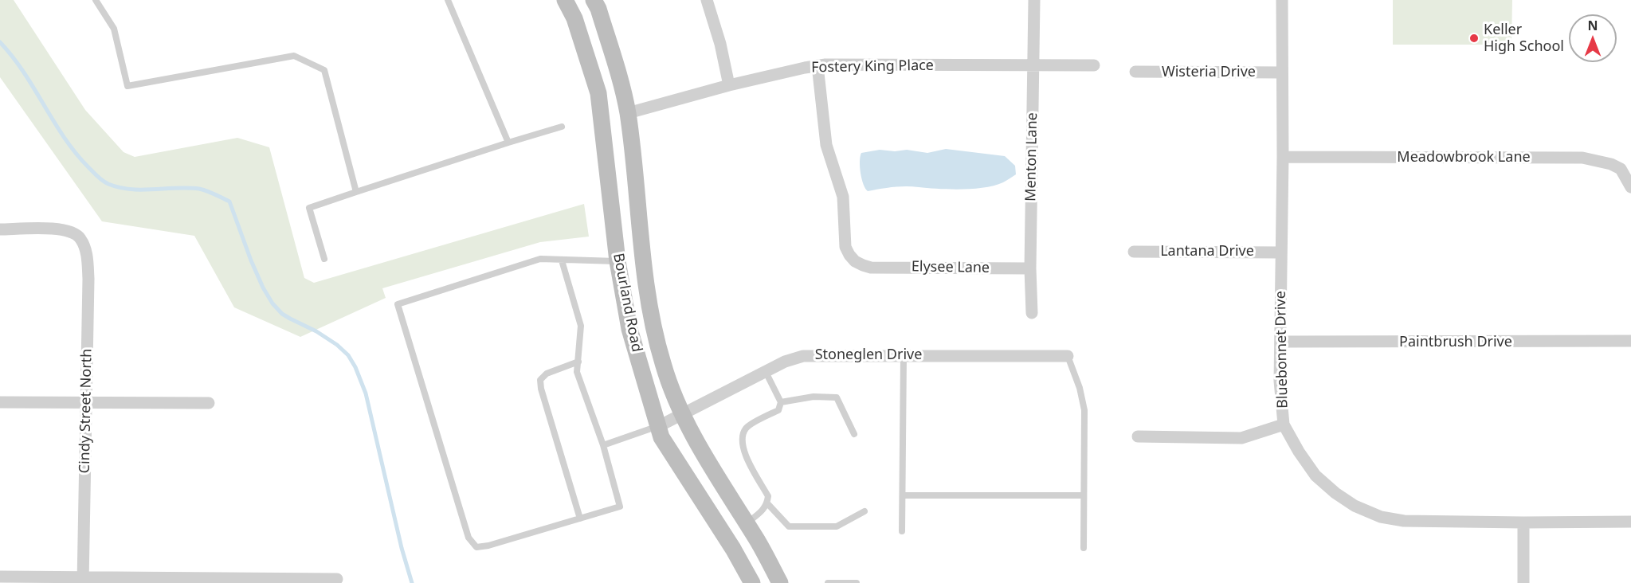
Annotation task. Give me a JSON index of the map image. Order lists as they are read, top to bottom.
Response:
{
  "streets": {
    "main road": ["Bourland Road"],
    "street": [
      "Fostery King Place",
      "Wisteria Drive",
      "Menton Lane",
      "Meadowbrook Lane",
      "Lantana Drive",
      "Elysee Lane",
      "Paintbrush Drive",
      "Bluebonnet Drive",
      "Stoneglen Drive",
      "Cindy Street North"
    ]
  },
  "crossings": [
    ["Fostery King Place", "Menton Lane"],
    ["Fostery King Place", "Elysee Lane"],
    ["Fostery King Place", "Bourland Road"],
    ["Wisteria Drive", "Bluebonnet Drive"],
    ["Menton Lane", "Elysee Lane"],
    ["Meadowbrook Lane", "Bluebonnet Drive"],
    ["Lantana Drive", "Bluebonnet Drive"],
    ["Bourland Road", "Stoneglen Drive"],
    ["Paintbrush Drive", "Bluebonnet Drive"]
  ],
  "places": ["Keller High School"],
  "north": "top"
}
